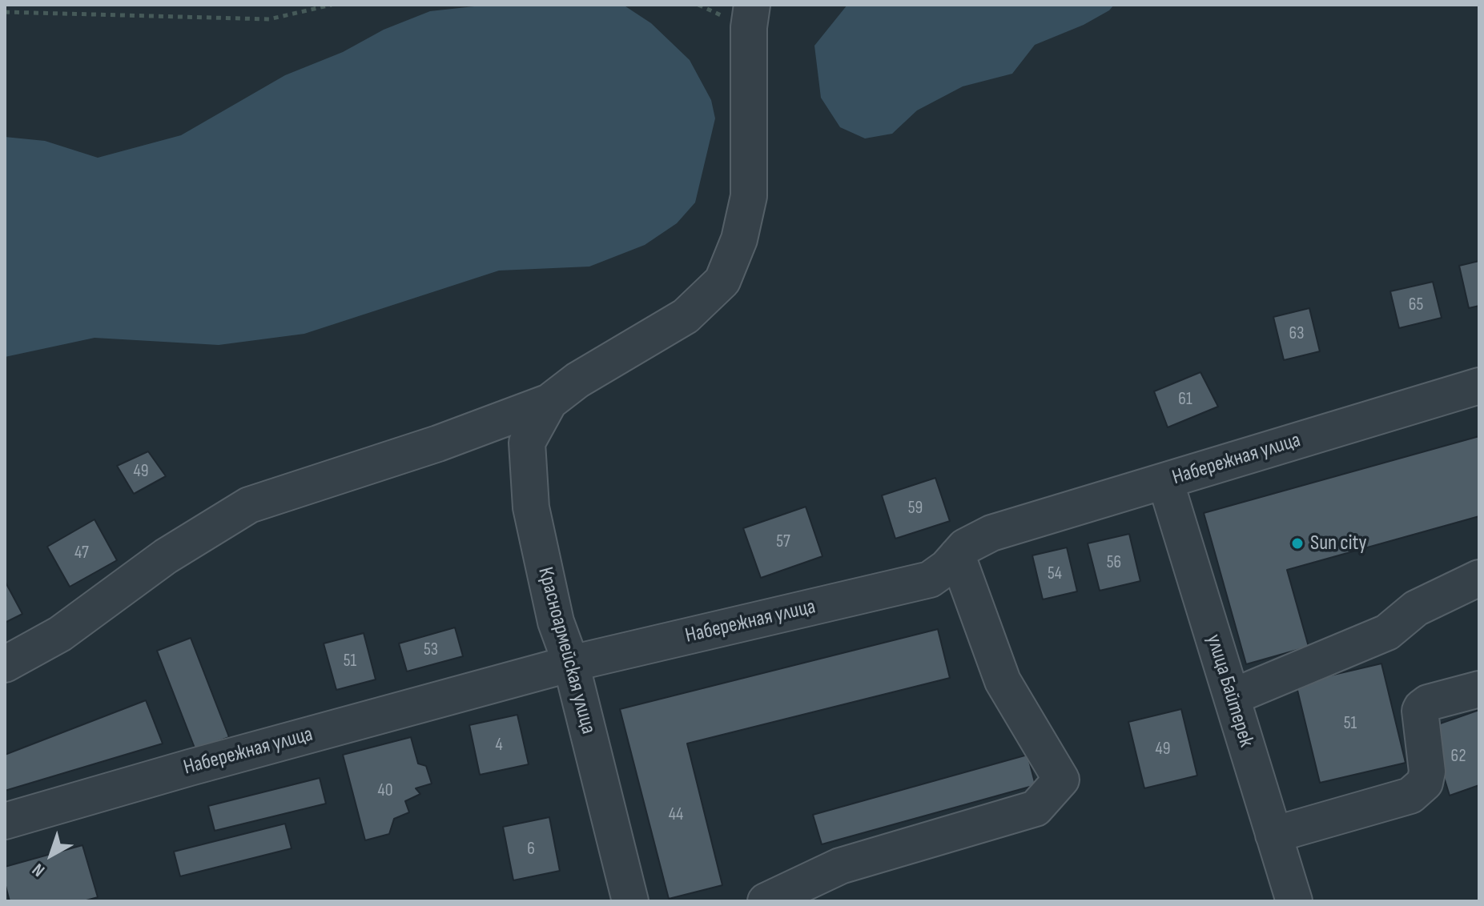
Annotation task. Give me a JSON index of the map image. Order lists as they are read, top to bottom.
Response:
{
  "streets": {
    "street": ["Набережная улица", "Красноармейская улица", "улица Байтерек"]
  },
  "crossings": [
    ["Набережная улица", "Красноармейская улица"],
    ["Набережная улица", "улица Байтерек"]
  ],
  "places": ["Sun city"],
  "house_numbers": [
    "65",
    "63",
    "61",
    "49",
    "59",
    "57",
    "47",
    "56",
    "54",
    "53",
    "51",
    "51",
    "4",
    "49",
    "62",
    "40",
    "44",
    "6"
  ],
  "north": "bottom left"
}
